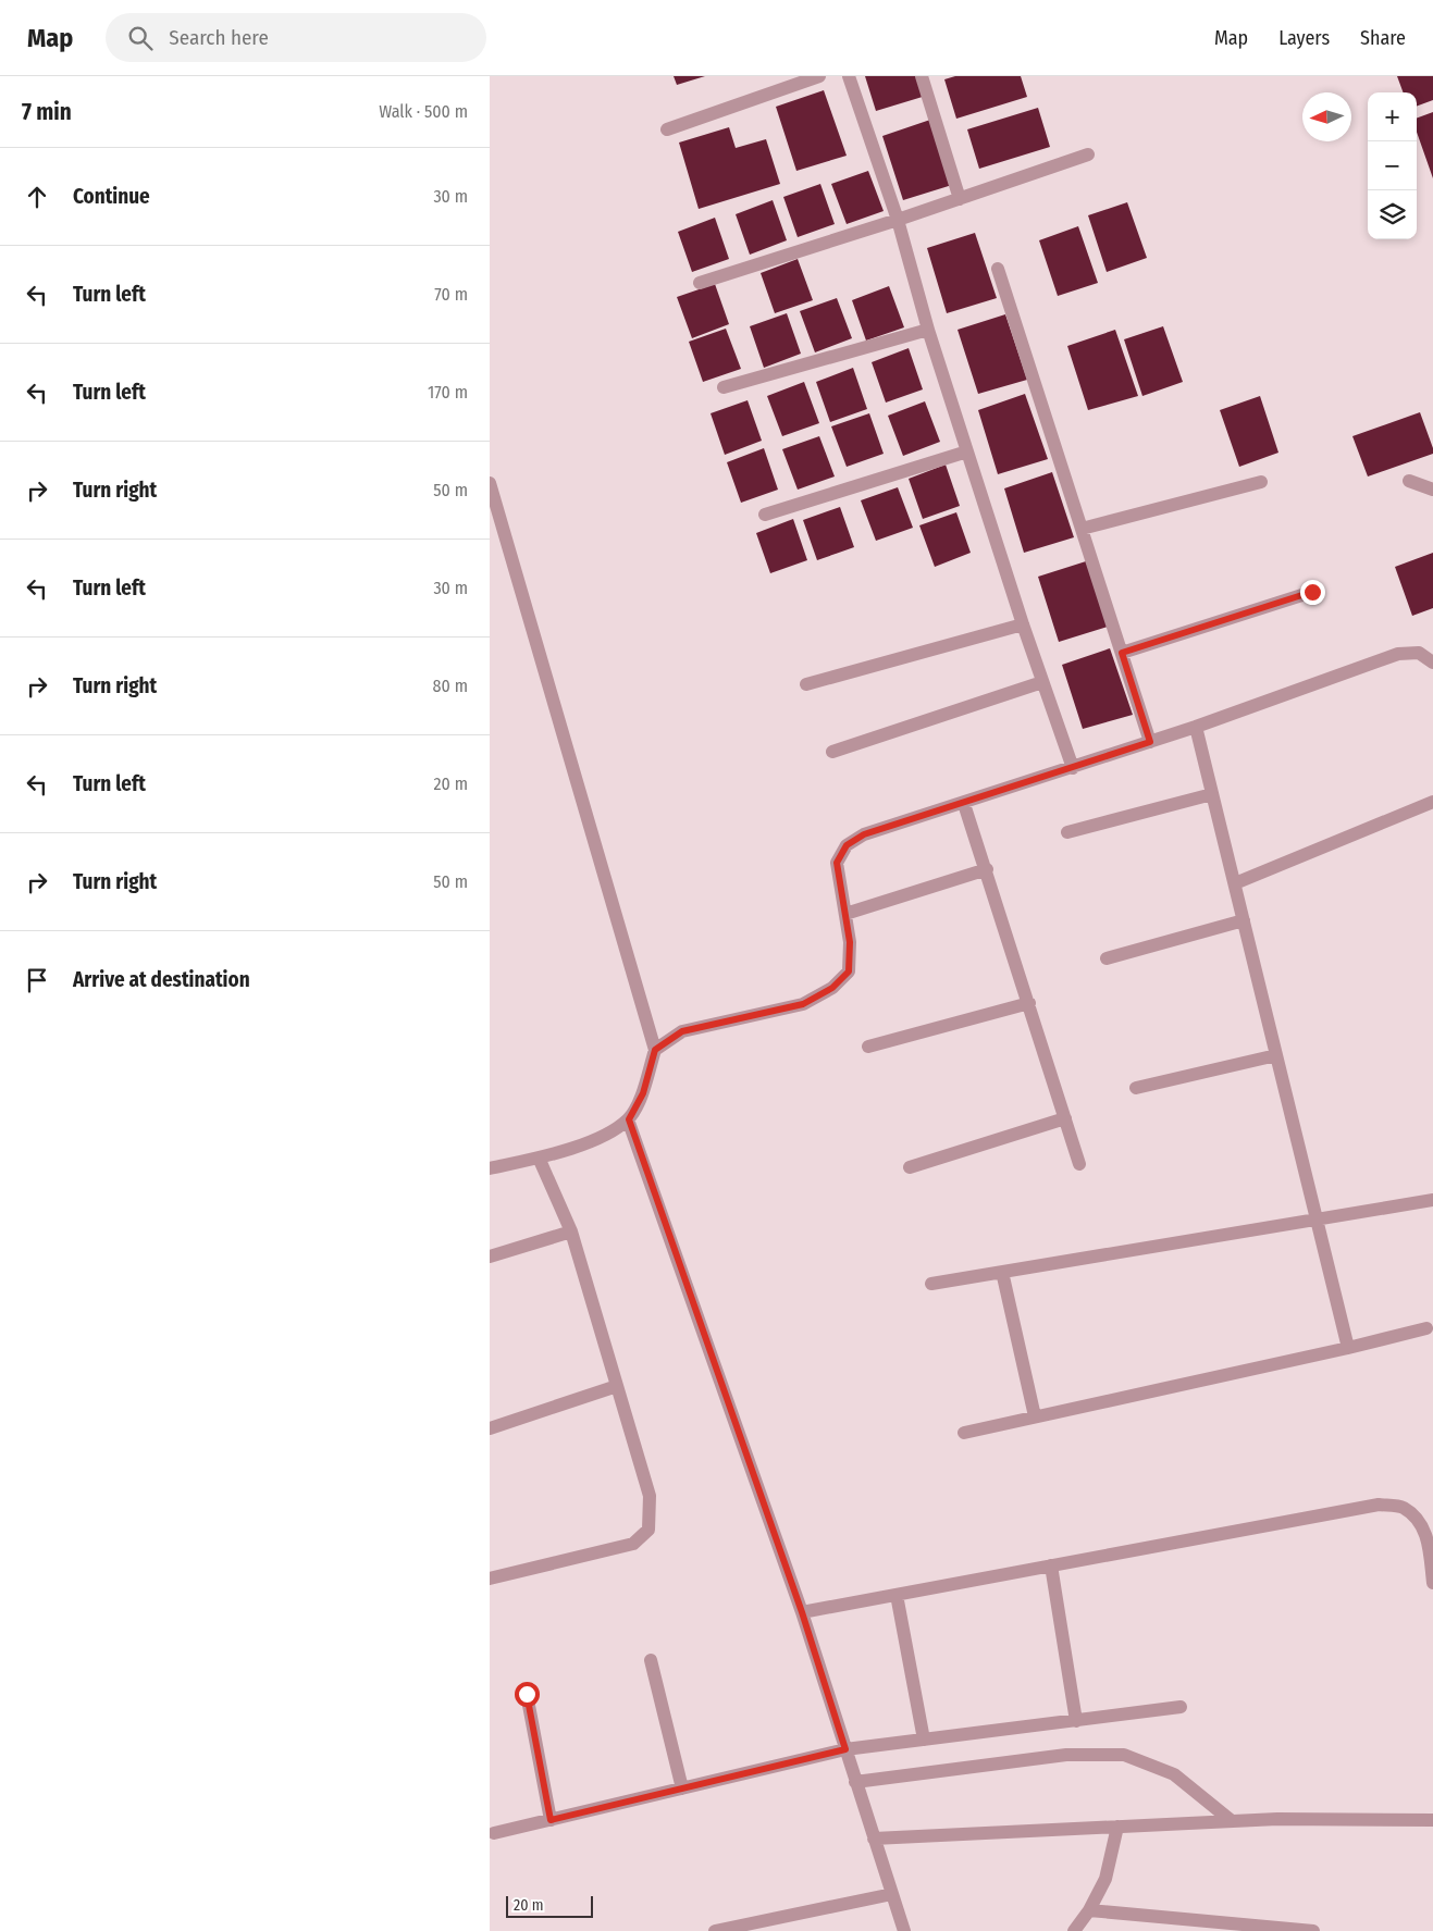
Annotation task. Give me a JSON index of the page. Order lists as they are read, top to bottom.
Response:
{
  "scale_bar": "20 m",
  "north": "left",
  "page": {
    "header": "Map",
    "search": "Search here",
    "nav": ["Map", "Layers", "Share"],
    "heading": ["7 min", "Walk · 500 m"],
    "map_buttons": ["+", "−"],
    "list": [
      ["Continue", "30 m"],
      ["Turn left", "70 m"],
      ["Turn left", "170 m"],
      ["Turn right", "50 m"],
      ["Turn left", "30 m"],
      ["Turn right", "80 m"],
      ["Turn left", "20 m"],
      ["Turn right", "50 m"],
      "Arrive at destination"
    ],
    "scale": "20 m"
  }
}
